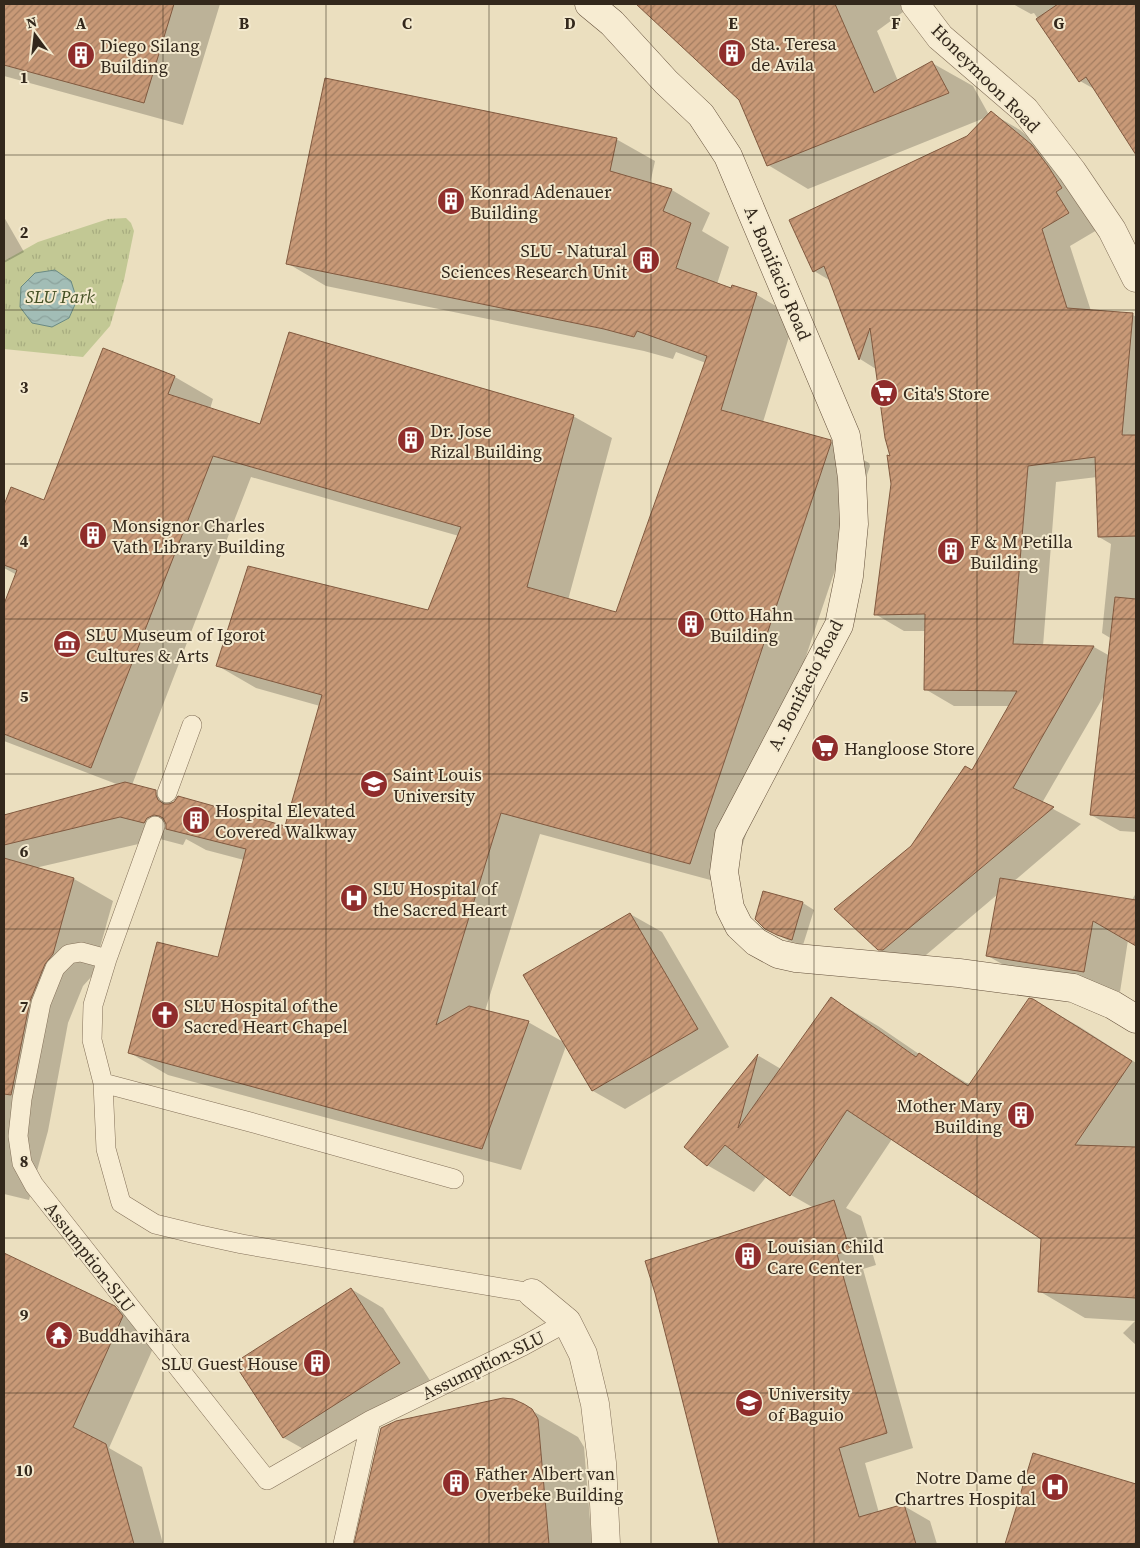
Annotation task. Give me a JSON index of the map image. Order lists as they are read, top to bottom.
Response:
{
  "streets": {
    "main road": ["Honeymoon Road", "A. Bonifacio Road"],
    "lane": ["Assumption-SLU"]
  },
  "parks": ["SLU Park"],
  "places": {
    "building": [
      "Sta. Teresa de Avila",
      "Diego Silang Building",
      "Konrad Adenauer Building",
      "SLU - Natural Sciences Research Unit",
      "Dr. Jose Rizal Building",
      "Monsignor Charles Vath Library Building",
      "F & M Petilla Building",
      "Otto Hahn Building",
      "Hospital Elevated Covered Walkway",
      "Mother Mary Building",
      "Louisian Child Care Center",
      "SLU Guest House",
      "Father Albert van Overbeke Building"
    ],
    "supermarket": ["Cita's Store", "Hangloose Store"],
    "museum": ["SLU Museum of Igorot Cultures & Arts"],
    "school or university": ["Saint Louis University", "University of Baguio"],
    "hospital": ["SLU Hospital of the Sacred Heart", "Notre Dame de Chartres Hospital"],
    "church": ["SLU Hospital of the Sacred Heart Chapel"],
    "temple": ["Buddhavihāra"]
  },
  "north": "top",
  "grid": {
    "columns": [
      "A",
      "B",
      "C",
      "D",
      "E",
      "F",
      "G"
    ],
    "rows": [
      "1",
      "2",
      "3",
      "4",
      "5",
      "6",
      "7",
      "8",
      "9",
      "10"
    ]
  }
}
